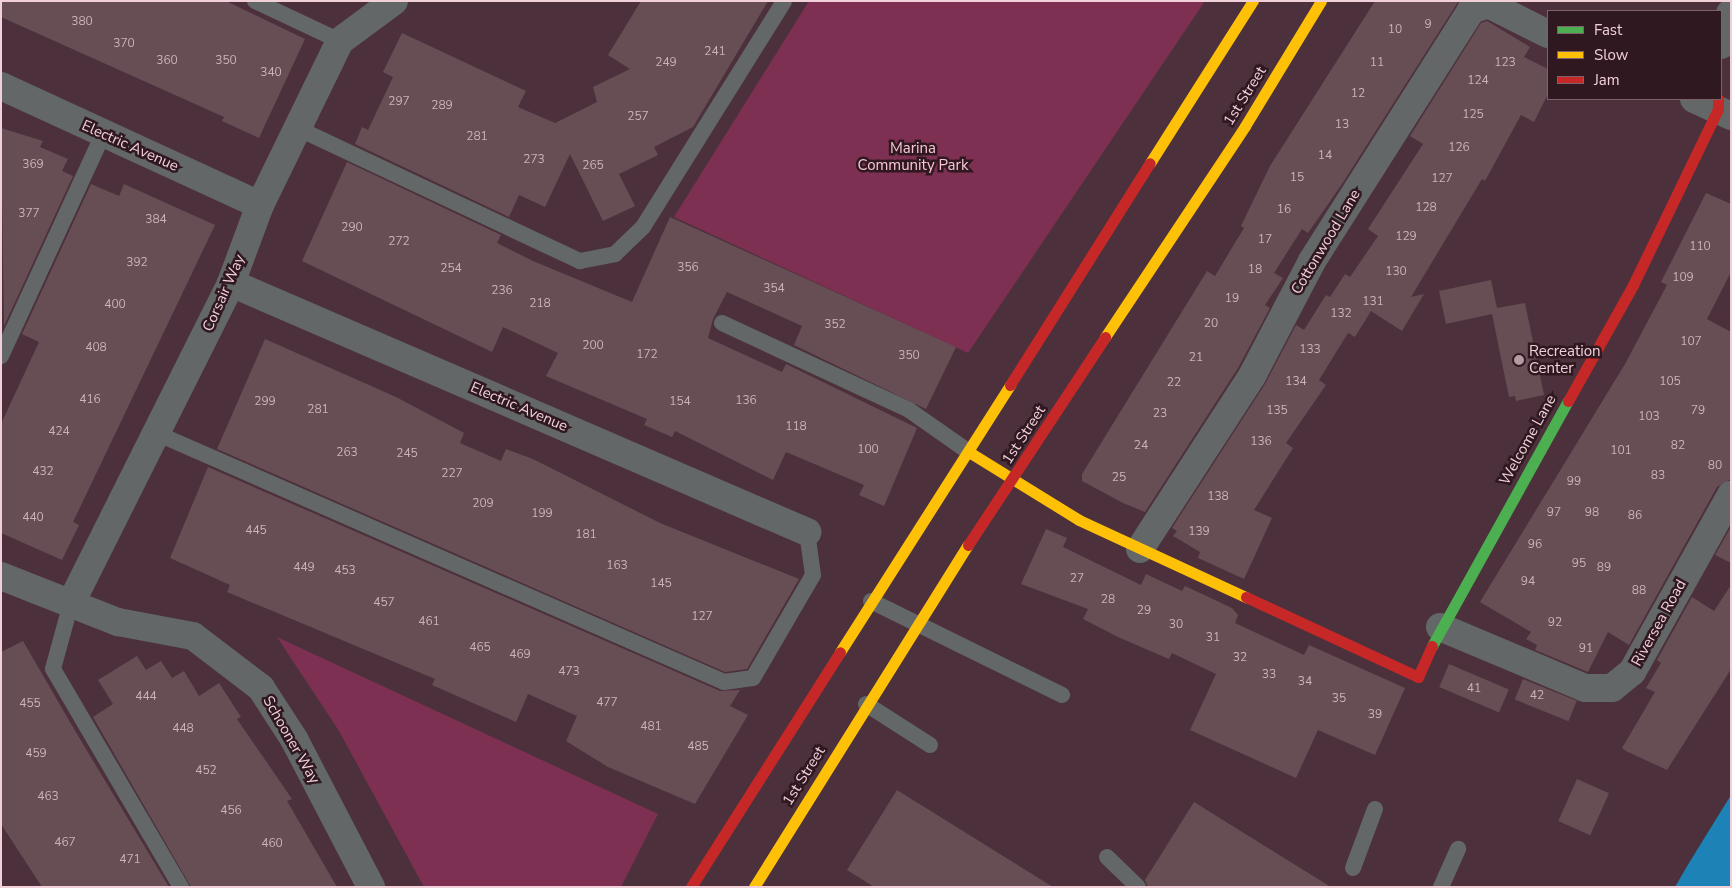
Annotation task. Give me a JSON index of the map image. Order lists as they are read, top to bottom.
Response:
{
  "streets": {
    "main road": ["1st Street", "Welcome Lane"],
    "street": [
      "Electric Avenue",
      "Cottonwood Lane",
      "Corsair Way",
      "Riversea Road",
      "Schooner Way"
    ]
  },
  "crossings": [
    ["Electric Avenue", "Corsair Way"],
    ["Cottonwood Lane", "Welcome Lane"],
    ["Corsair Way", "Schooner Way"],
    ["Welcome Lane", "Riversea Road"]
  ],
  "parks": ["Marina Community Park"],
  "places": ["Recreation Center"],
  "house_numbers": [
    "380",
    "9",
    "10",
    "370",
    "241",
    "360",
    "350",
    "249",
    "11",
    "123",
    "340",
    "124",
    "12",
    "297",
    "289",
    "125",
    "257",
    "13",
    "281",
    "126",
    "14",
    "273",
    "369",
    "265",
    "15",
    "127",
    "128",
    "16",
    "377",
    "384",
    "290",
    "129",
    "17",
    "272",
    "110",
    "392",
    "356",
    "254",
    "18",
    "130",
    "109",
    "354",
    "236",
    "19",
    "131",
    "218",
    "400",
    "132",
    "20",
    "352",
    "107",
    "200",
    "408",
    "133",
    "172",
    "350",
    "21",
    "134",
    "105",
    "22",
    "416",
    "136",
    "299",
    "154",
    "281",
    "135",
    "79",
    "23",
    "103",
    "118",
    "424",
    "136",
    "24",
    "82",
    "100",
    "101",
    "263",
    "245",
    "80",
    "432",
    "227",
    "83",
    "25",
    "99",
    "138",
    "209",
    "97",
    "98",
    "199",
    "86",
    "440",
    "445",
    "139",
    "181",
    "96",
    "95",
    "163",
    "449",
    "89",
    "453",
    "27",
    "94",
    "145",
    "88",
    "28",
    "457",
    "29",
    "127",
    "461",
    "92",
    "30",
    "31",
    "465",
    "91",
    "469",
    "32",
    "473",
    "33",
    "34",
    "41",
    "42",
    "444",
    "35",
    "477",
    "455",
    "39",
    "481",
    "448",
    "485",
    "459",
    "452",
    "463",
    "456",
    "467",
    "460",
    "471"
  ],
  "legend": ["Fast", "Slow", "Jam"]
}
